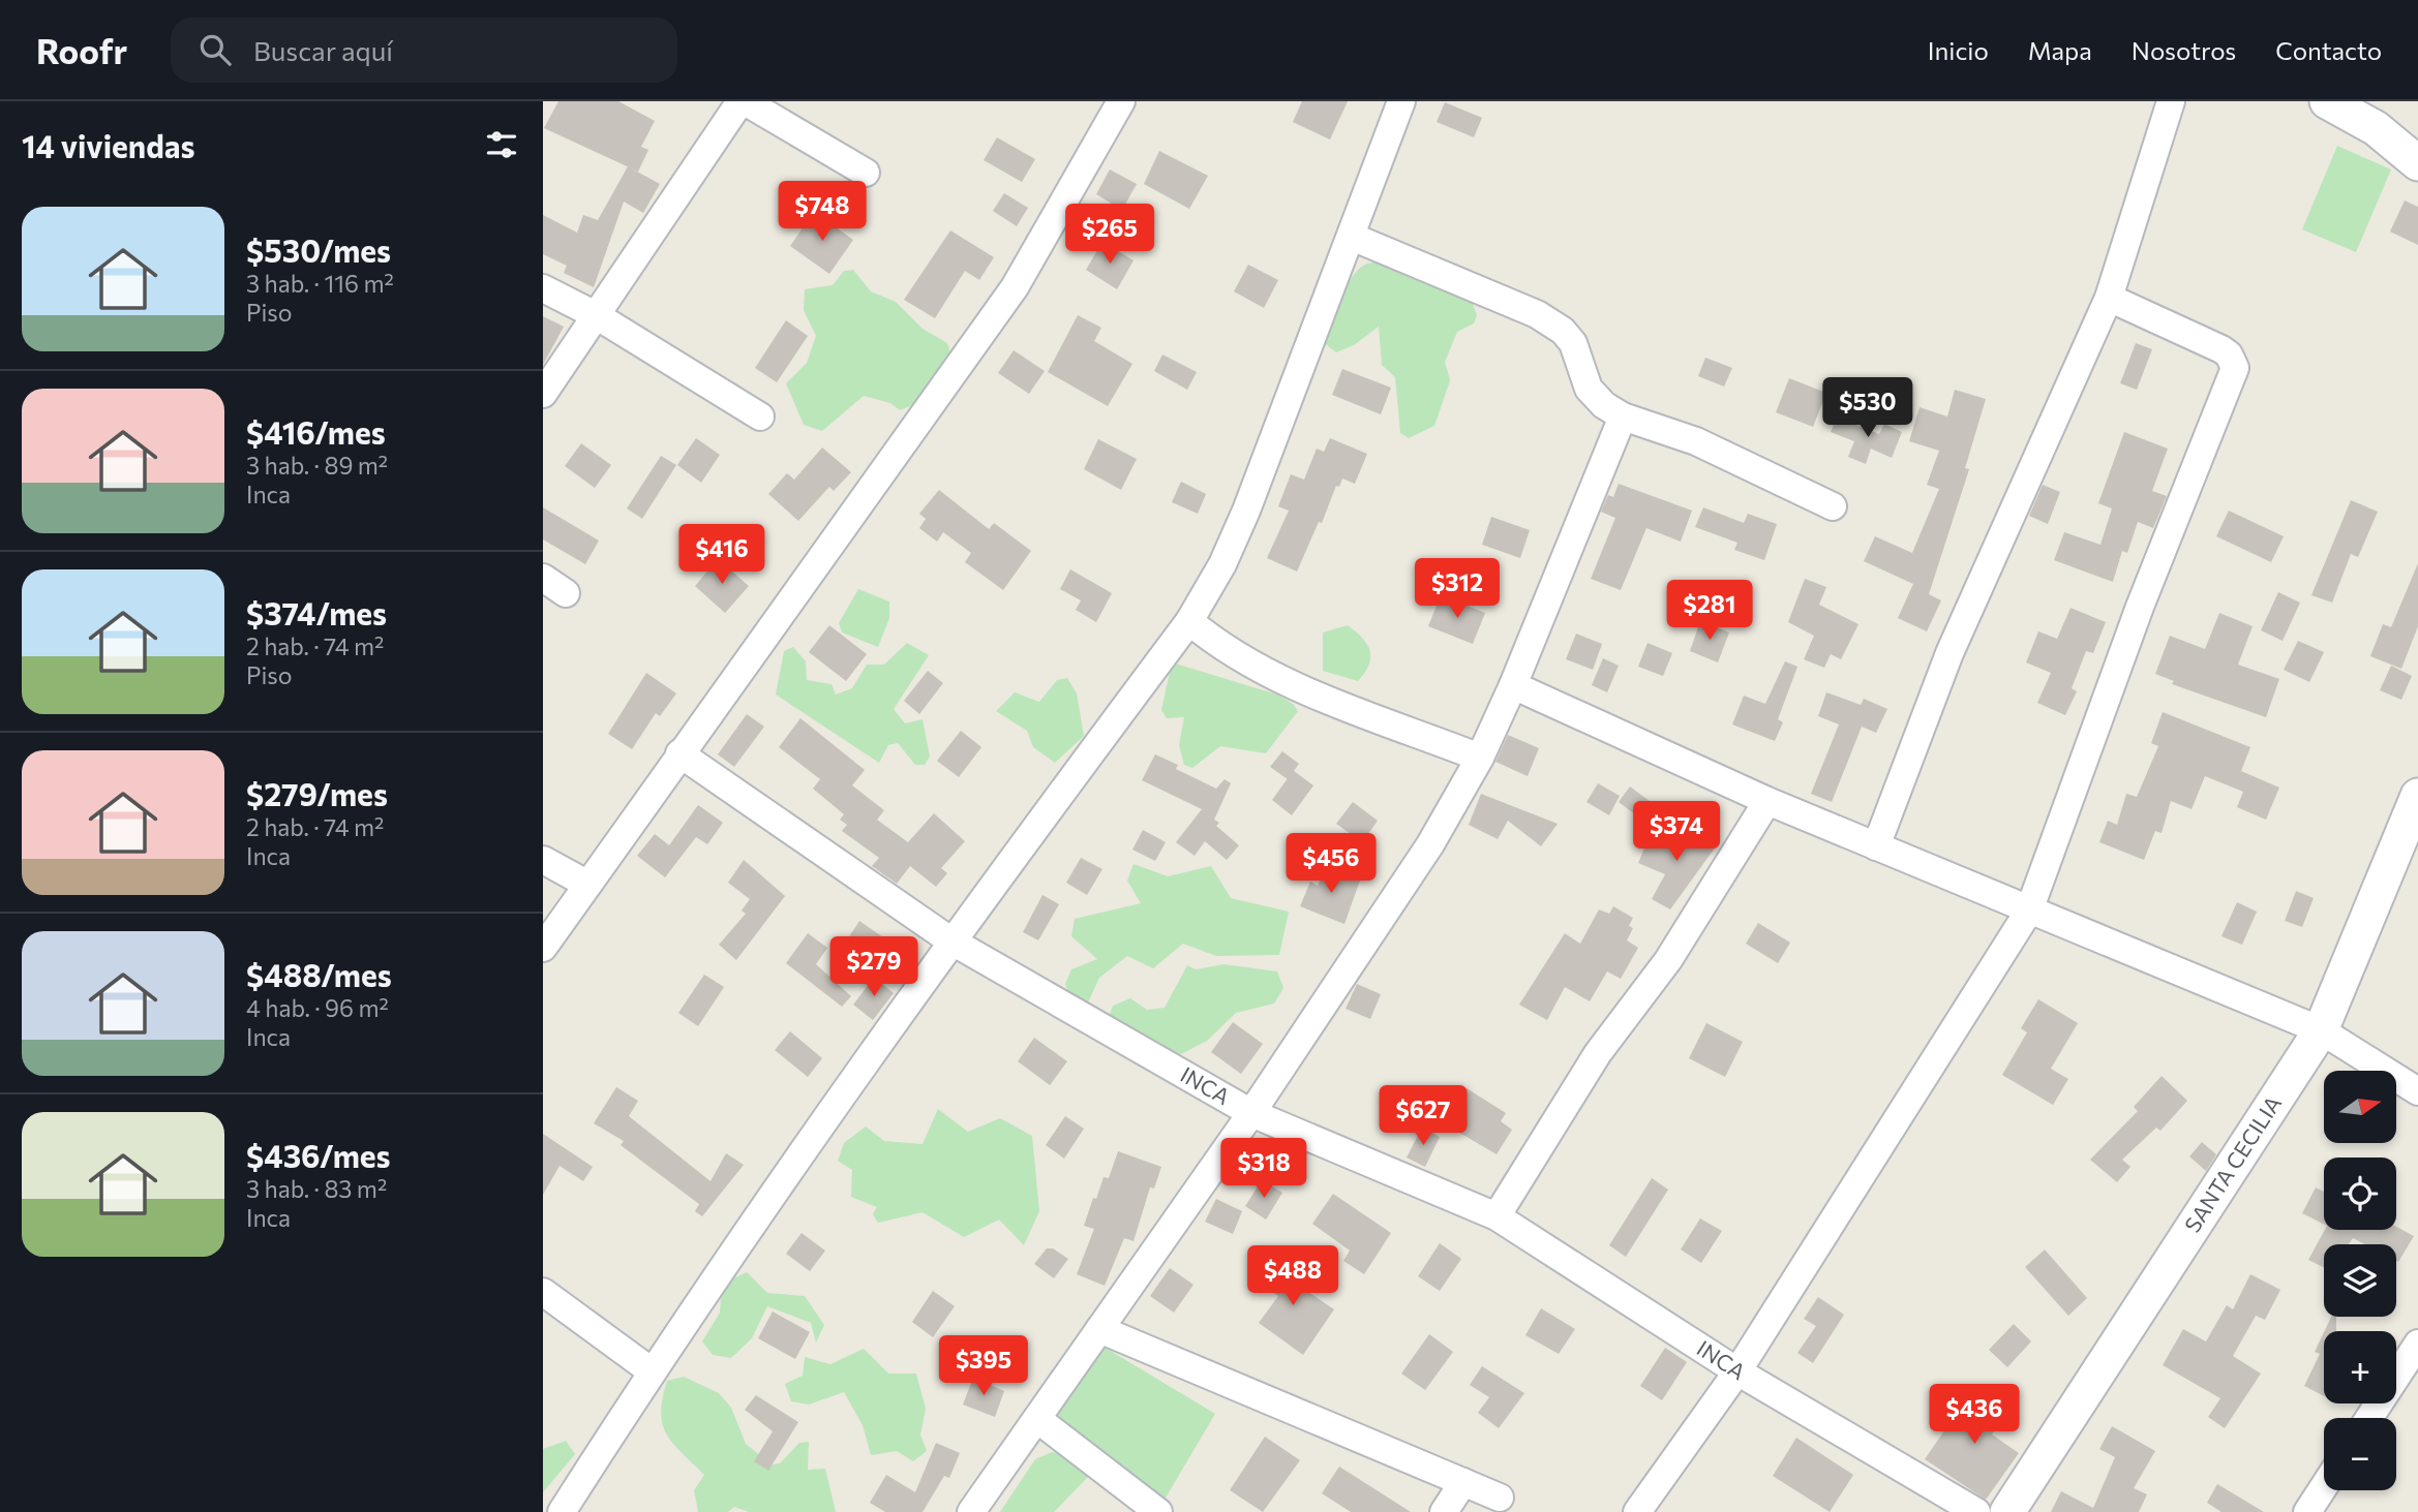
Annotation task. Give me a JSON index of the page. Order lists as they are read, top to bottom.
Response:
{
  "streets": {
    "street": ["INCA", "SANTA CECILIA"]
  },
  "north": "right",
  "page": {
    "header": "Roofr",
    "search": "Buscar aquí",
    "nav": [
      "Inicio",
      "Mapa",
      "Nosotros",
      "Contacto"
    ],
    "heading": "14 viviendas",
    "price": [
      "$748",
      "$265",
      "$530",
      "$416",
      "$312",
      "$281",
      "$374",
      "$456",
      "$279",
      "$627",
      "$318",
      "$488",
      "$395",
      "$436"
    ],
    "list": [
      {
        "name": "$530/mes",
        "note": "3 hab. · 116 m² · Piso"
      },
      {
        "name": "$416/mes",
        "note": "3 hab. · 89 m² · Inca"
      },
      {
        "name": "$374/mes",
        "note": "2 hab. · 74 m² · Piso"
      },
      {
        "name": "$279/mes",
        "note": "2 hab. · 74 m² · Inca"
      },
      {
        "name": "$488/mes",
        "note": "4 hab. · 96 m² · Inca"
      },
      {
        "name": "$436/mes",
        "note": "3 hab. · 83 m² · Inca"
      }
    ],
    "map_buttons": ["+", "−"]
  }
}
